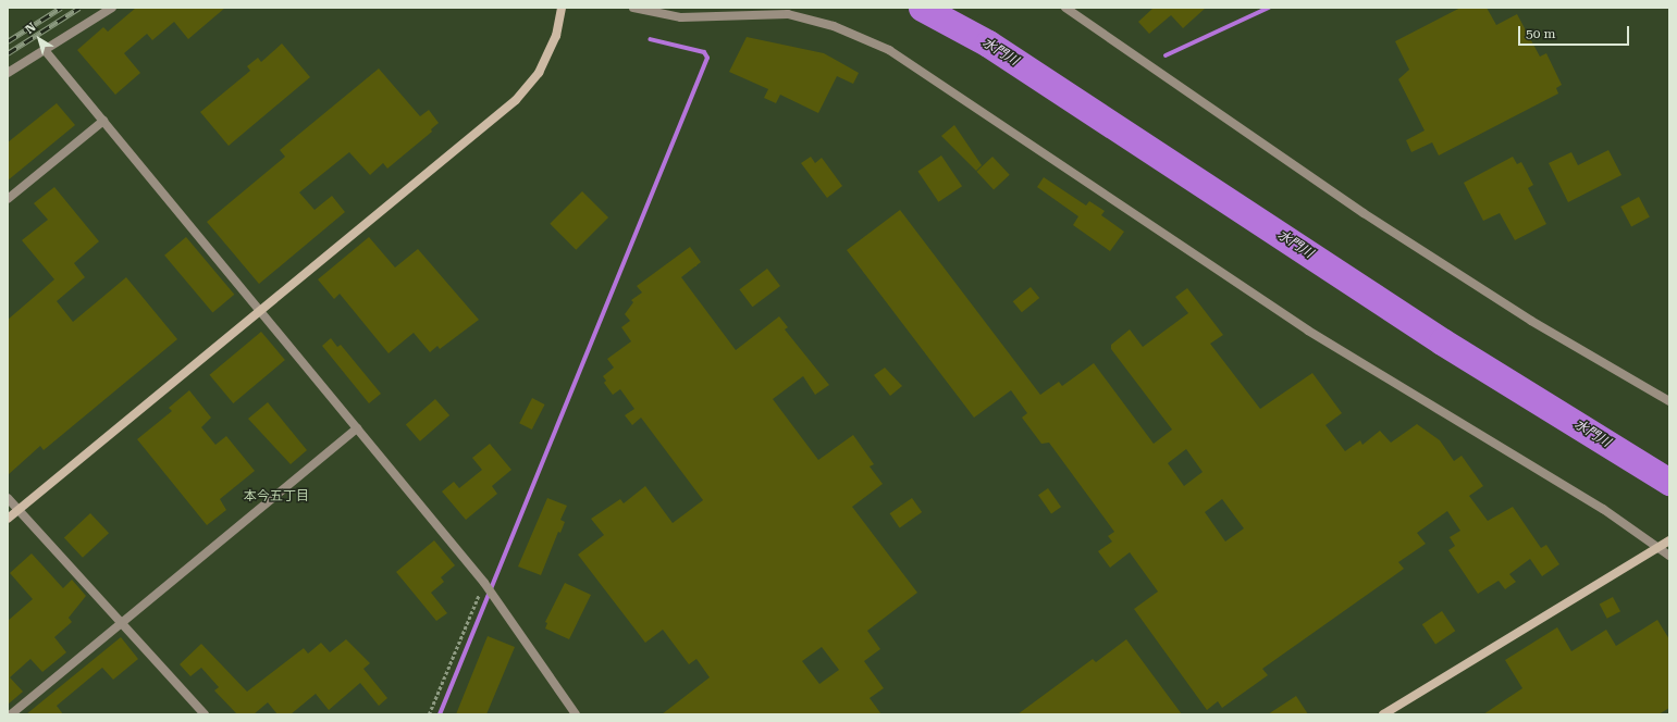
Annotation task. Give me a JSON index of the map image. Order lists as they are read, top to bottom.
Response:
{
  "districts": ["本今五丁目"],
  "water": ["水門川"],
  "scale_bar": "50 m",
  "north": "top left"
}
